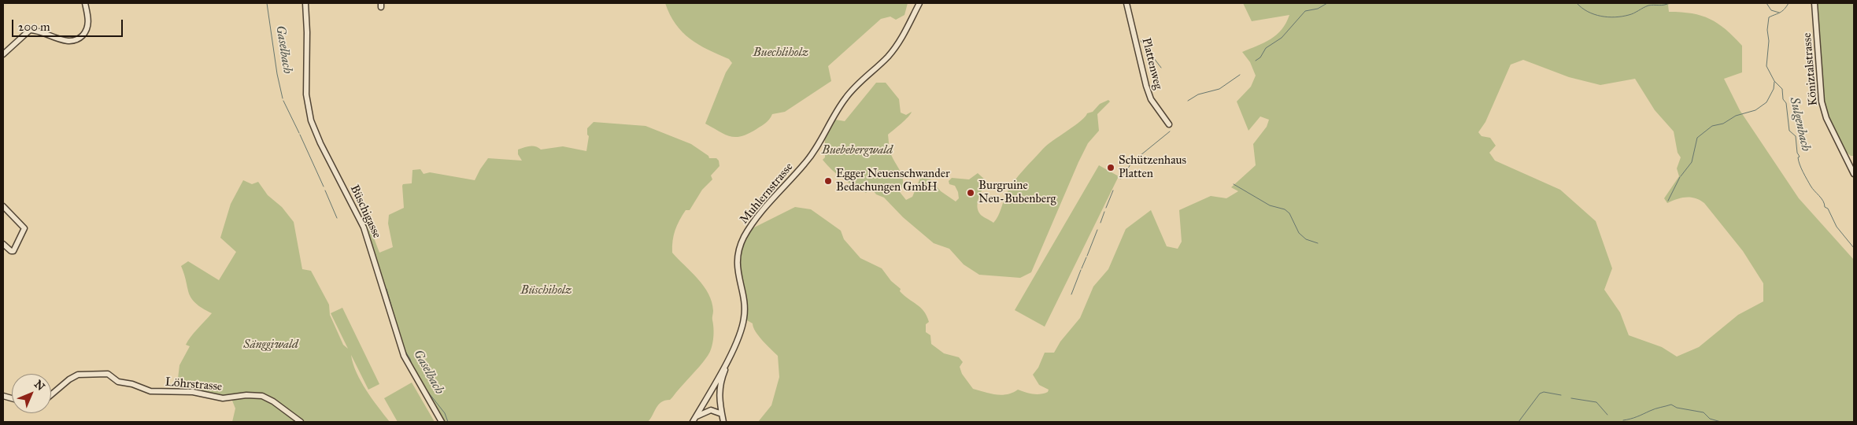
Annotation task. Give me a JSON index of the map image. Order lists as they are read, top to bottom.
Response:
{
  "streets": {
    "street": [
      "Plattenweg",
      "Köniztalstrasse",
      "Muhlernstrasse",
      "Büschigasse",
      "Löhrstrasse"
    ]
  },
  "water": ["Gaselbach", "Sulgenbach"],
  "parks": [
    "Buechliholz",
    "Buebebergwald",
    "Büschiholz",
    "Sänggiwald"
  ],
  "places": ["Schützenhaus Platten", "Egger Neuenschwander Bedachungen GmbH", "Burgruine Neu-Bubenberg"],
  "scale_bar": "200 m",
  "north": "top right"
}
